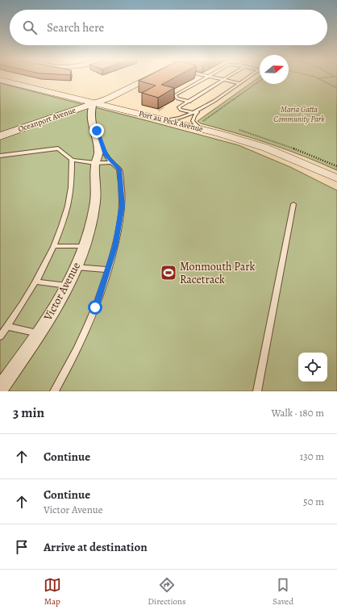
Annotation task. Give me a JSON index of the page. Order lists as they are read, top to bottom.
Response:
{
  "streets": {
    "main road": ["Oceanport Avenue"],
    "street": ["Port au Peck Avenue", "Victor Avenue"]
  },
  "crossings": [
    ["Oceanport Avenue", "Port au Peck Avenue"],
    ["Oceanport Avenue", "Victor Avenue"],
    ["Port au Peck Avenue", "Victor Avenue"]
  ],
  "parks": ["Maria Gatta Community Park"],
  "places": {
    "sports": ["Monmouth Park Racetrack"]
  },
  "north": "right",
  "page": {
    "search": "Search here",
    "heading": ["3 min", "Walk · 180 m"],
    "list": [
      ["Continue", "130 m"],
      ["Continue", "Victor Avenue", "50 m"],
      "Arrive at destination"
    ],
    "nav": ["Map", "Directions", "Saved"]
  }
}
